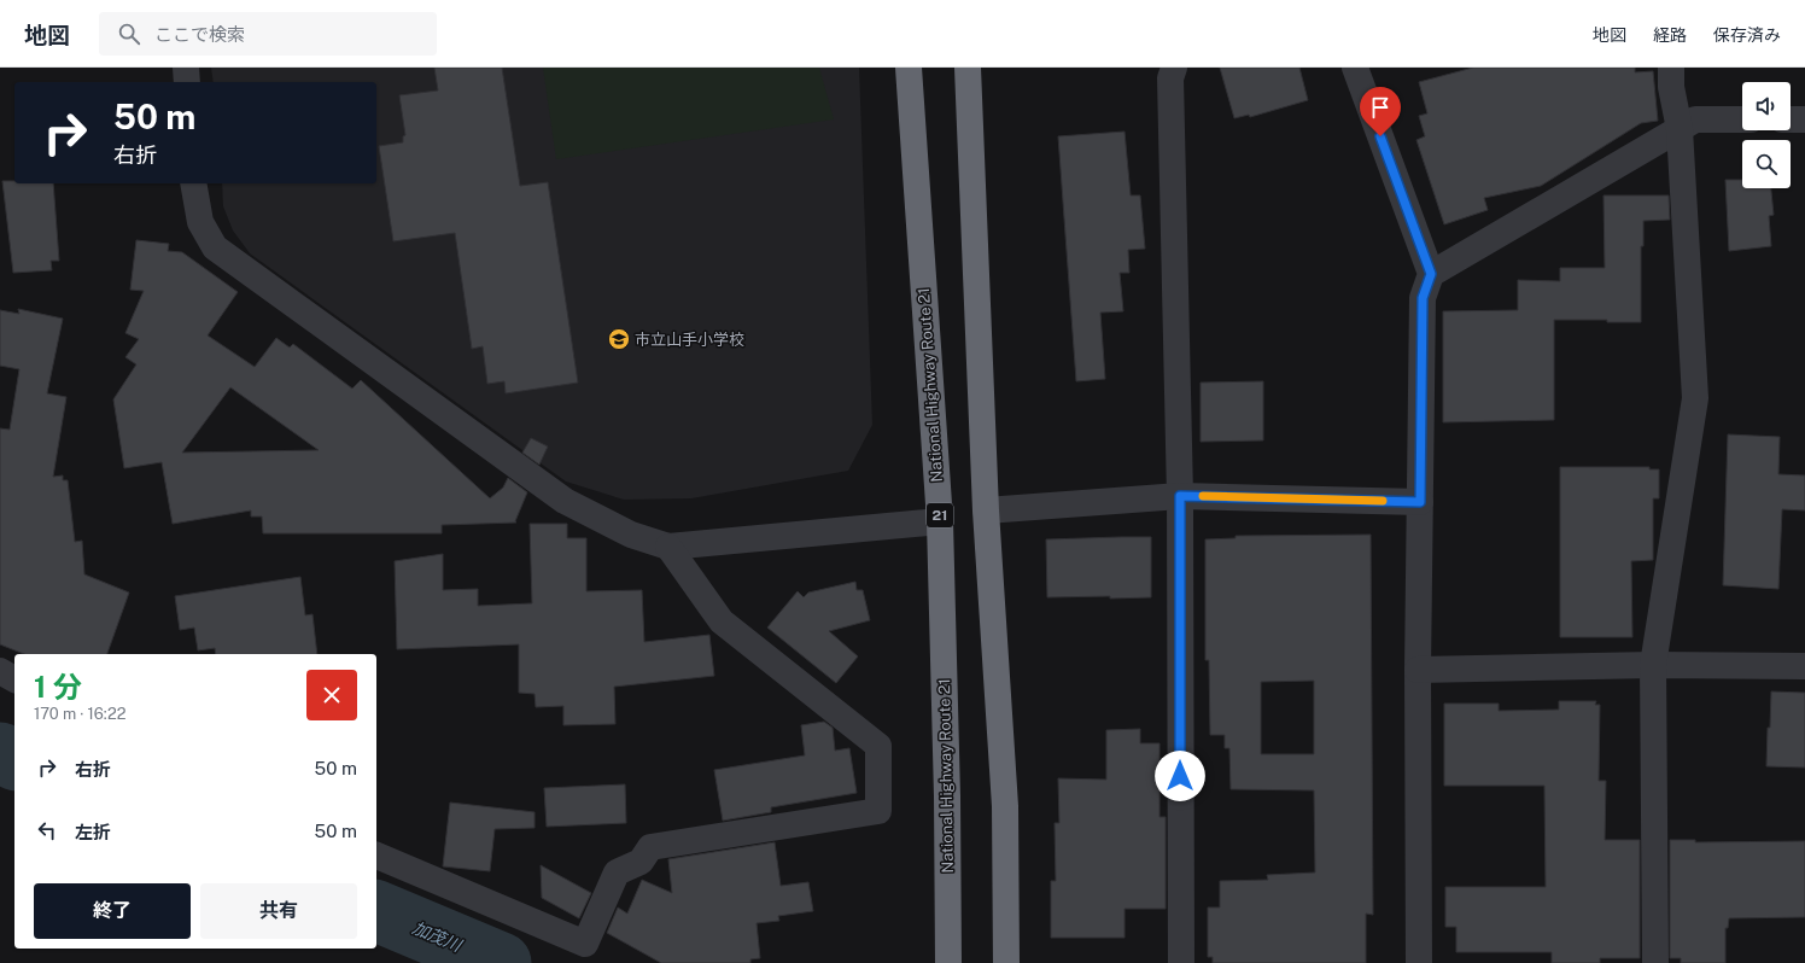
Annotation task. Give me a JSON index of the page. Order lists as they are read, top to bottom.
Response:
{
  "streets": {
    "highway": ["National Highway Route 21", "21"]
  },
  "water": ["加茂川"],
  "places": {
    "school or university": ["市立山手小学校"]
  },
  "page": {
    "header": "地図",
    "search": "ここで検索",
    "nav": ["地図", "経路", "保存済み"],
    "turn": ["50 m", "右折"],
    "heading": ["1 分", "170 m · 16:22"],
    "list": [
      {
        "name": "右折",
        "value": "50 m"
      },
      {
        "name": "左折",
        "value": "50 m"
      }
    ],
    "buttons": ["終了", "共有"]
  }
}
